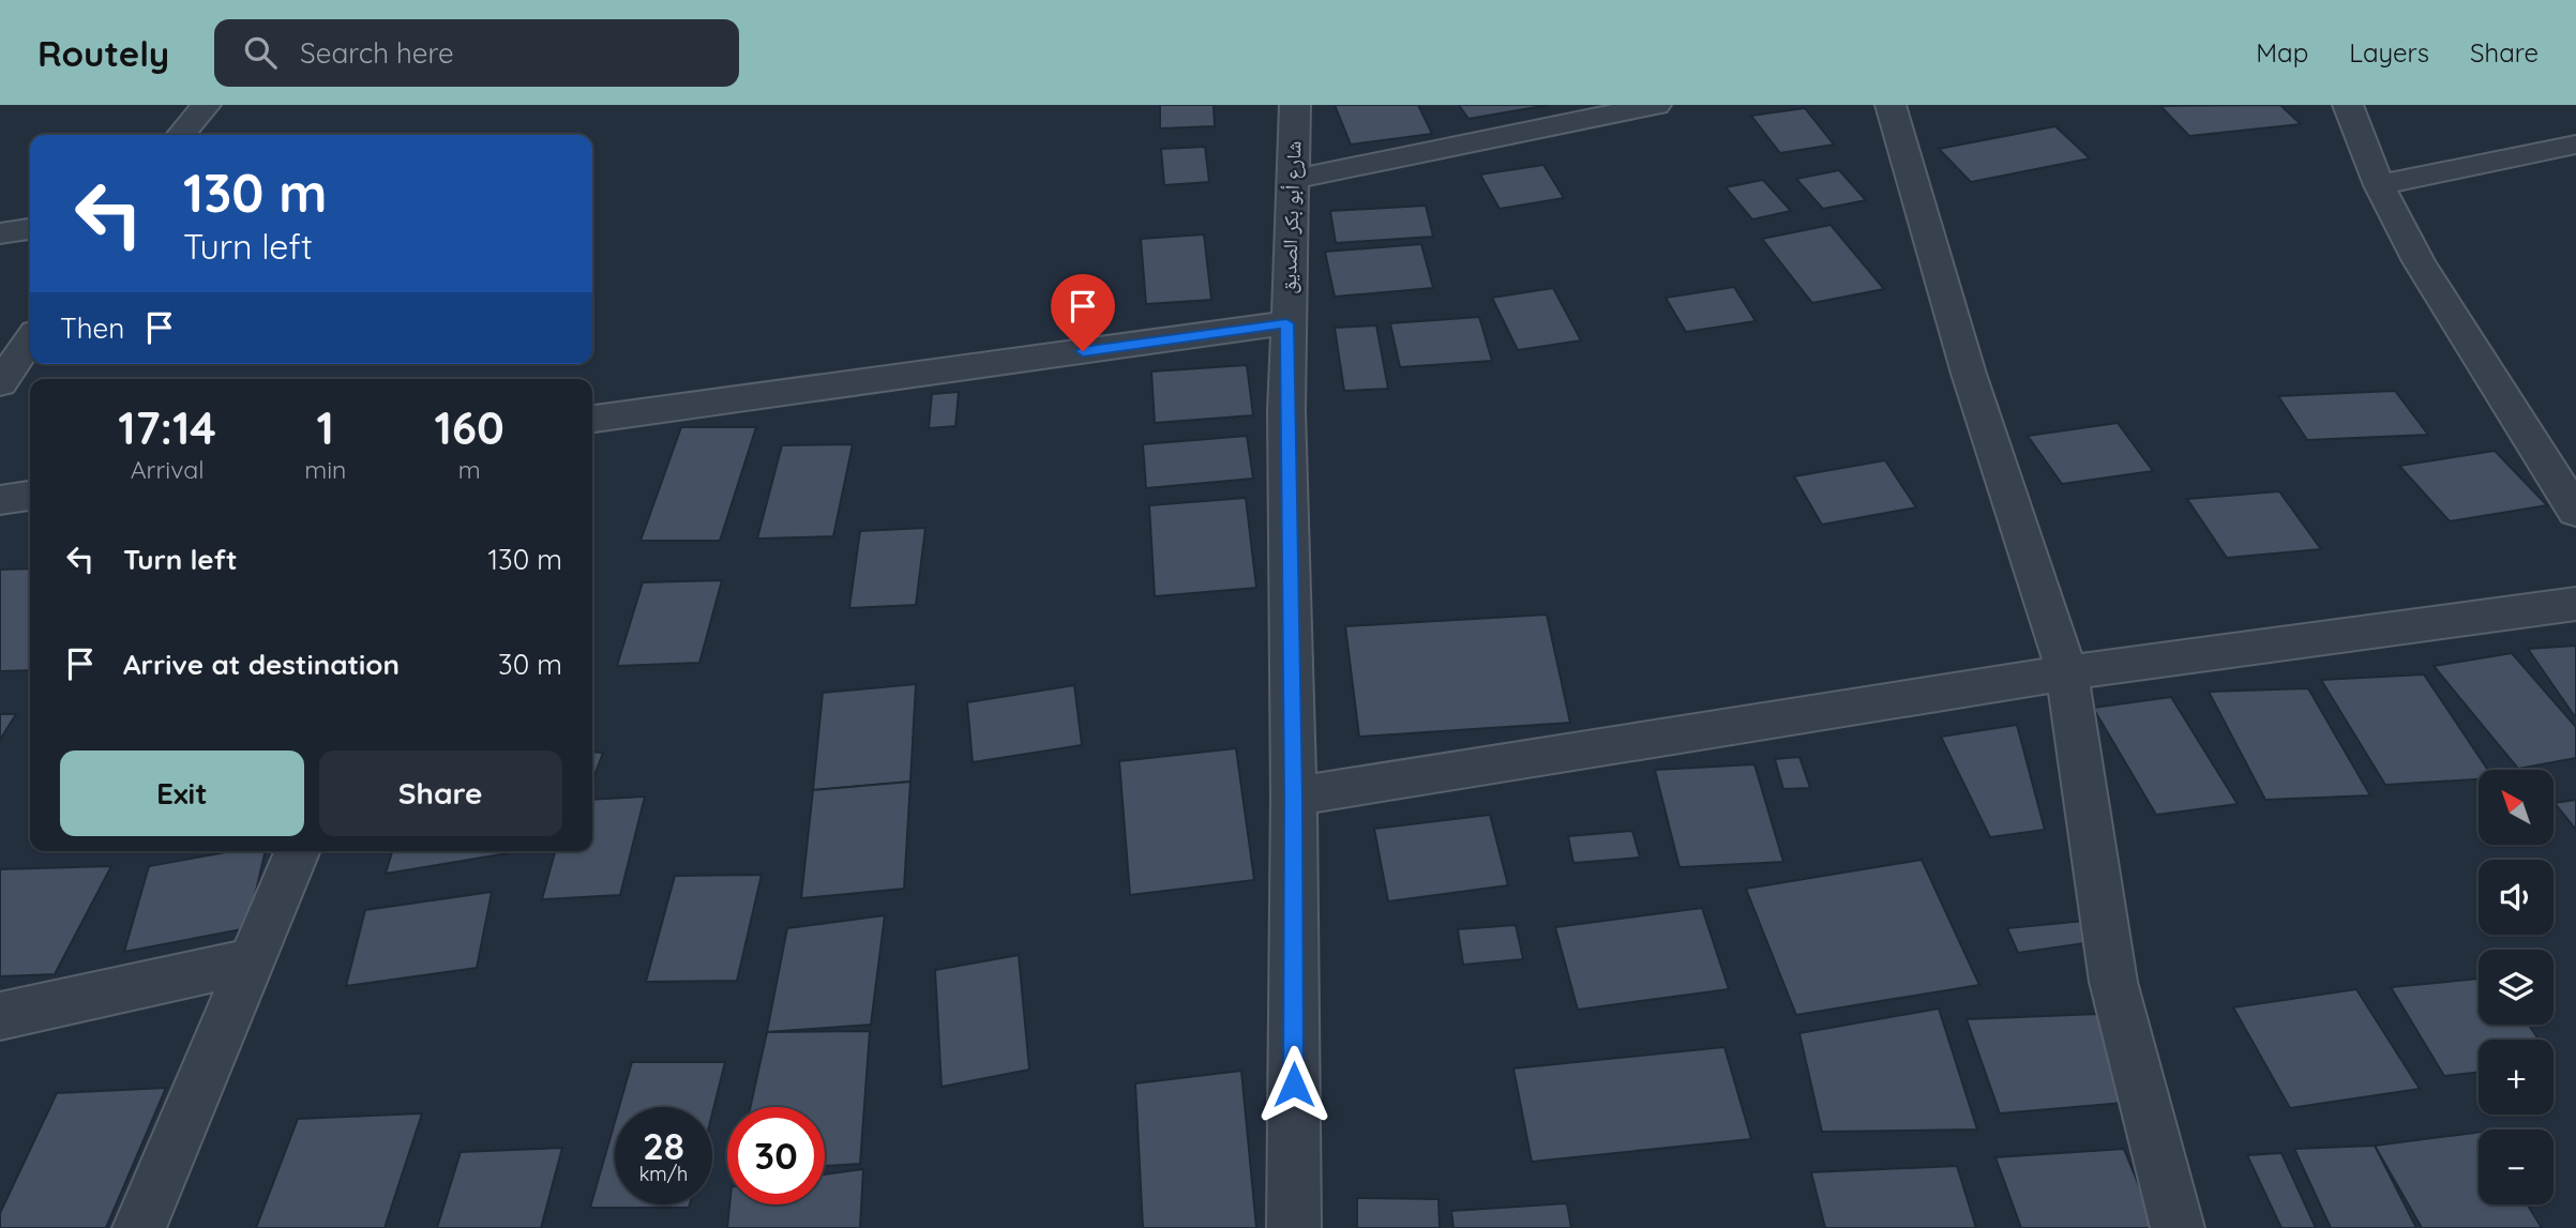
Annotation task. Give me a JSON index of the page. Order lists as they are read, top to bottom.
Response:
{
  "streets": {
    "street": ["شارع أبو بكر الصديق"]
  },
  "north": "top left",
  "page": {
    "header": "Routely",
    "search": "Search here",
    "nav": ["Map", "Layers", "Share"],
    "turn": ["130 m", "Turn left"],
    "then": "Then",
    "eta": [
      "17:14",
      "Arrival",
      "1",
      "min",
      "160",
      "m"
    ],
    "list": [
      {
        "name": "Turn left",
        "value": "130 m"
      },
      {
        "name": "Arrive at destination",
        "value": "30 m"
      }
    ],
    "buttons": ["Exit", "Share"],
    "map_buttons": ["+", "−"],
    "speed": "28 km/h",
    "limit": "30"
  }
}
